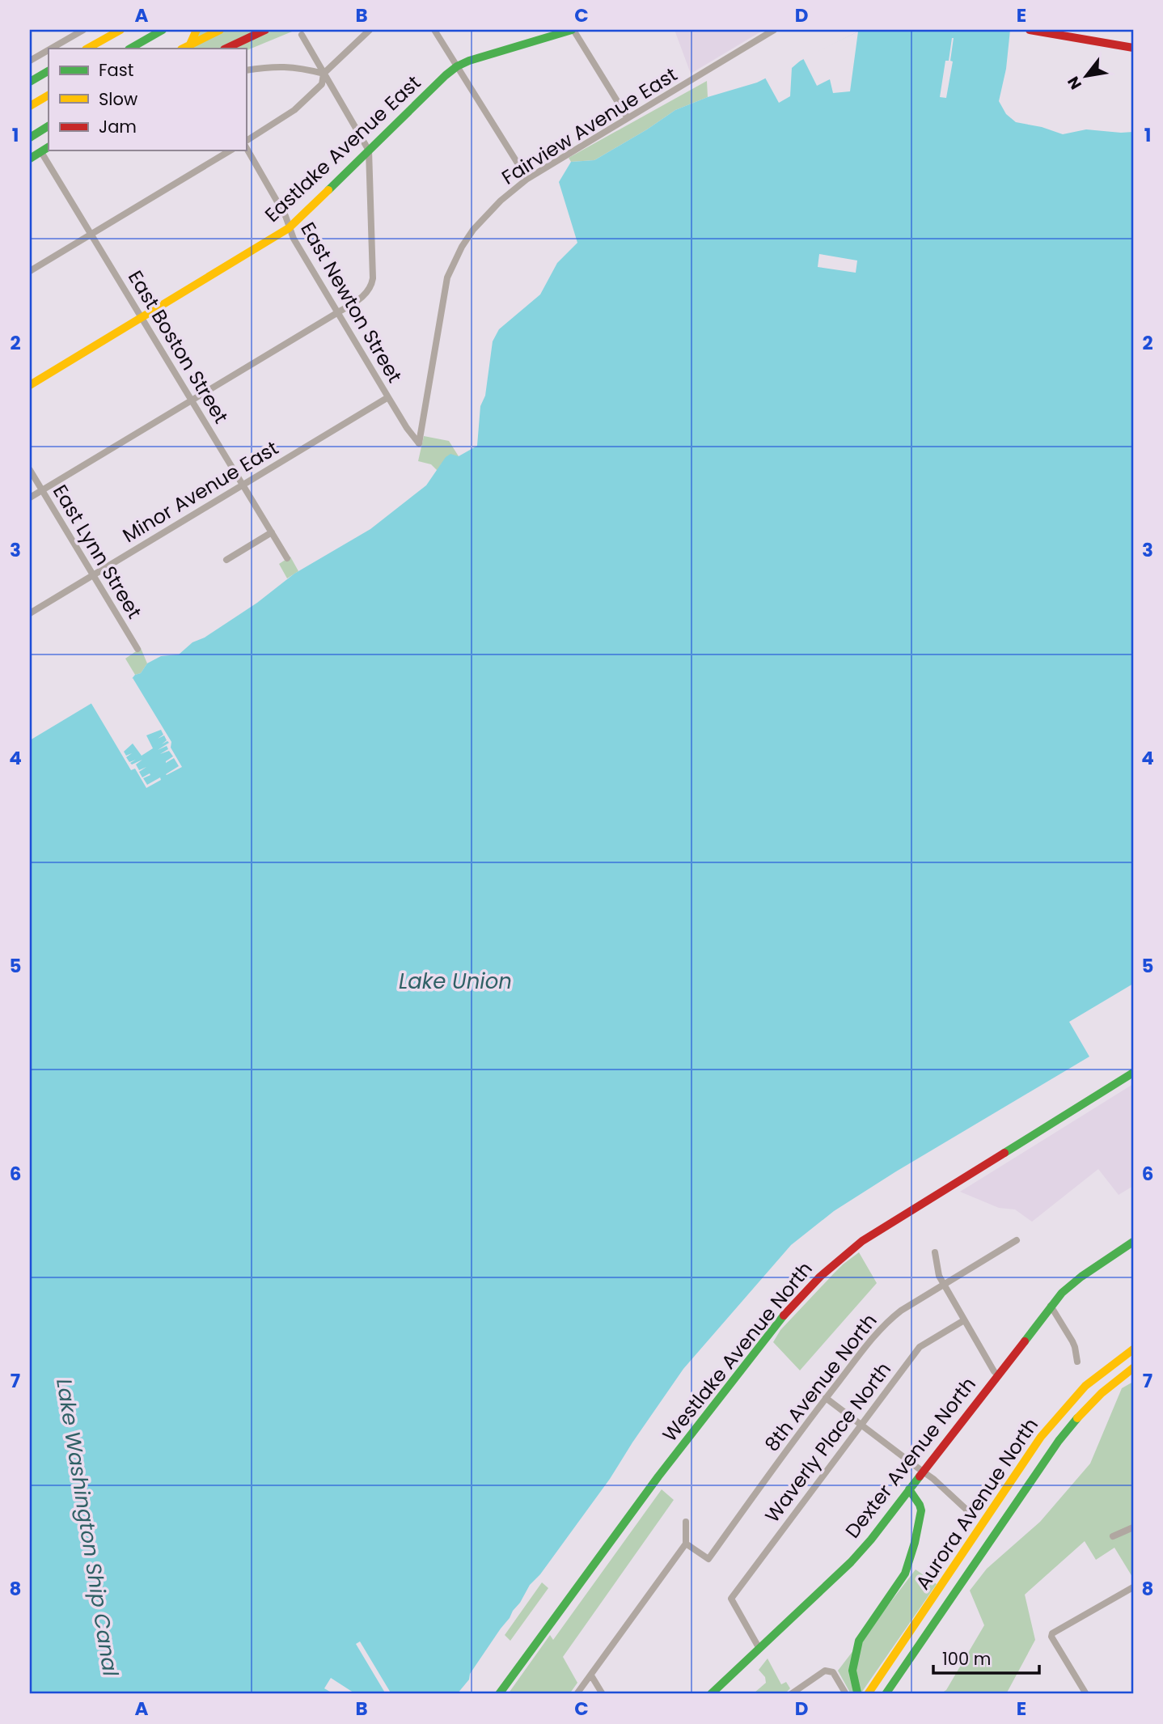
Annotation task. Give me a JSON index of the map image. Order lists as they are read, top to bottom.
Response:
{
  "streets": {
    "main road": [
      "Eastlake Avenue East",
      "Westlake Avenue North",
      "Dexter Avenue North",
      "Aurora Avenue North"
    ],
    "street": [
      "Fairview Avenue East",
      "East Newton Street",
      "East Boston Street",
      "Minor Avenue East",
      "East Lynn Street",
      "8th Avenue North",
      "Waverly Place North"
    ]
  },
  "crossings": [
    ["Fairview Avenue East", "East Newton Street"],
    ["Eastlake Avenue East", "East Newton Street"],
    ["Eastlake Avenue East", "East Boston Street"],
    ["East Newton Street", "Minor Avenue East"],
    ["East Boston Street", "Minor Avenue East"],
    ["Minor Avenue East", "East Lynn Street"],
    ["Waverly Place North", "Dexter Avenue North"]
  ],
  "water": ["Lake Union", "Lake Washington Ship Canal"],
  "legend": ["Fast", "Slow", "Jam"],
  "scale_bar": "100 m",
  "north": "bottom left",
  "grid": {
    "columns": [
      "A",
      "B",
      "C",
      "D",
      "E"
    ],
    "rows": [
      "1",
      "2",
      "3",
      "4",
      "5",
      "6",
      "7",
      "8"
    ]
  }
}
